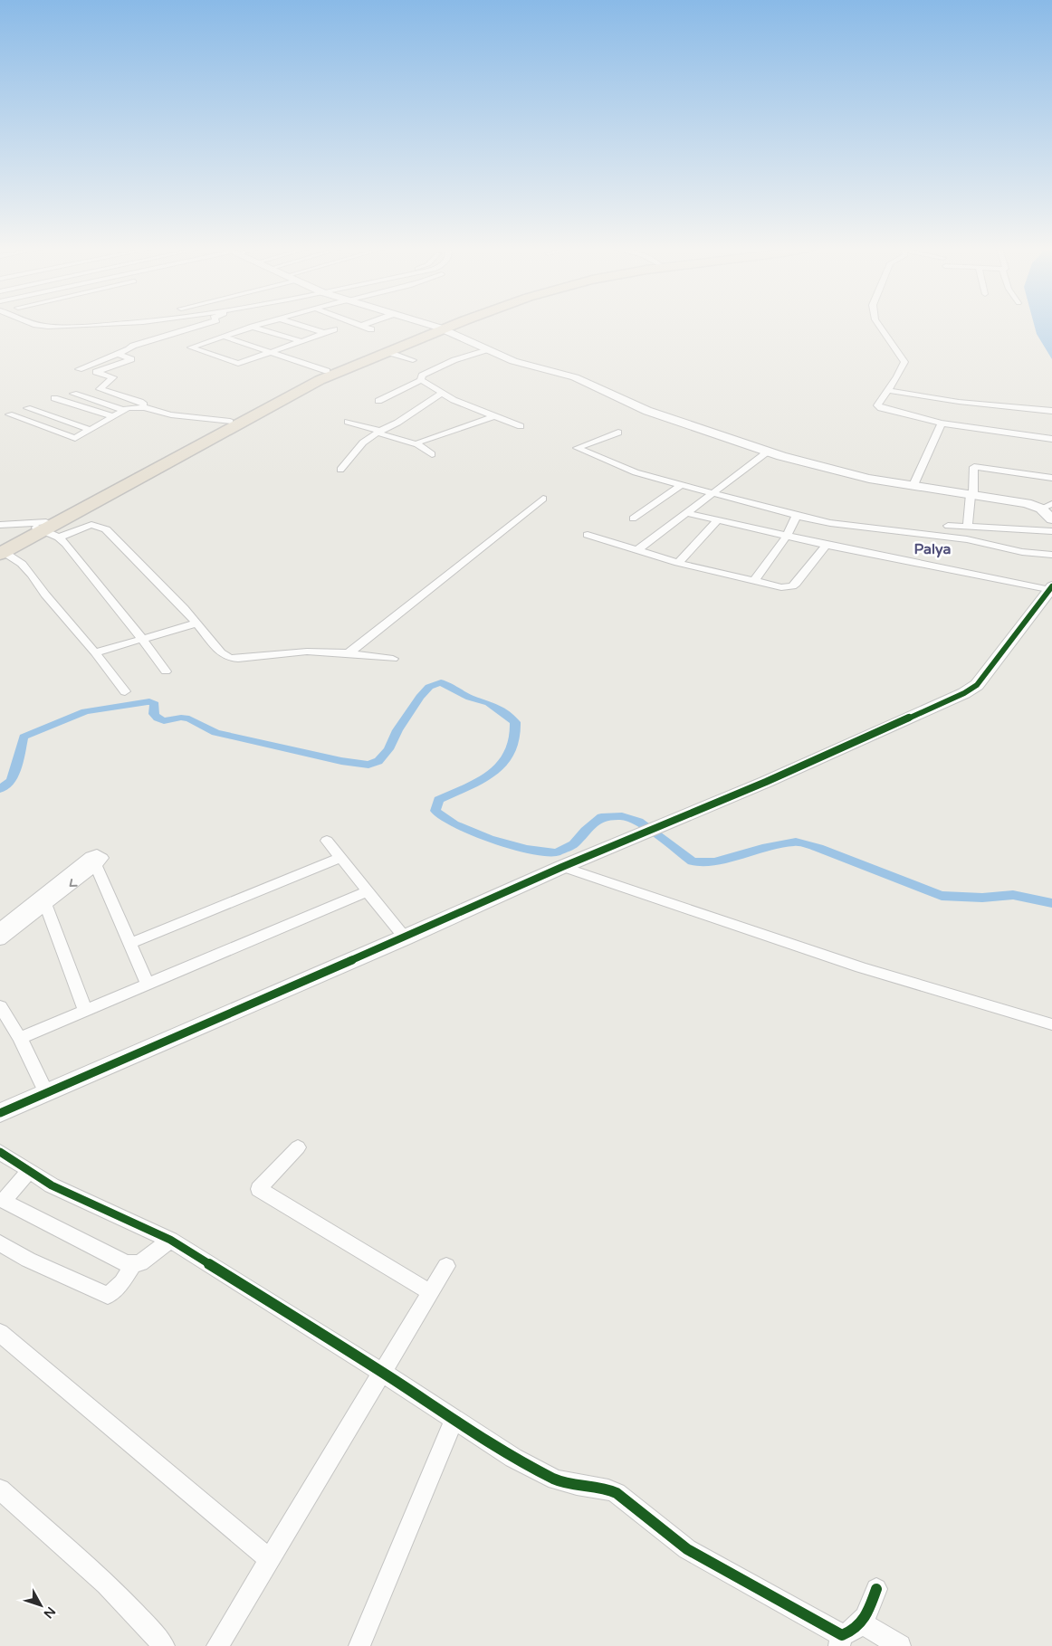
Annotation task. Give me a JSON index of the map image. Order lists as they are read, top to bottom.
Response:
{
  "districts": ["Palya"],
  "north": "bottom right"
}
